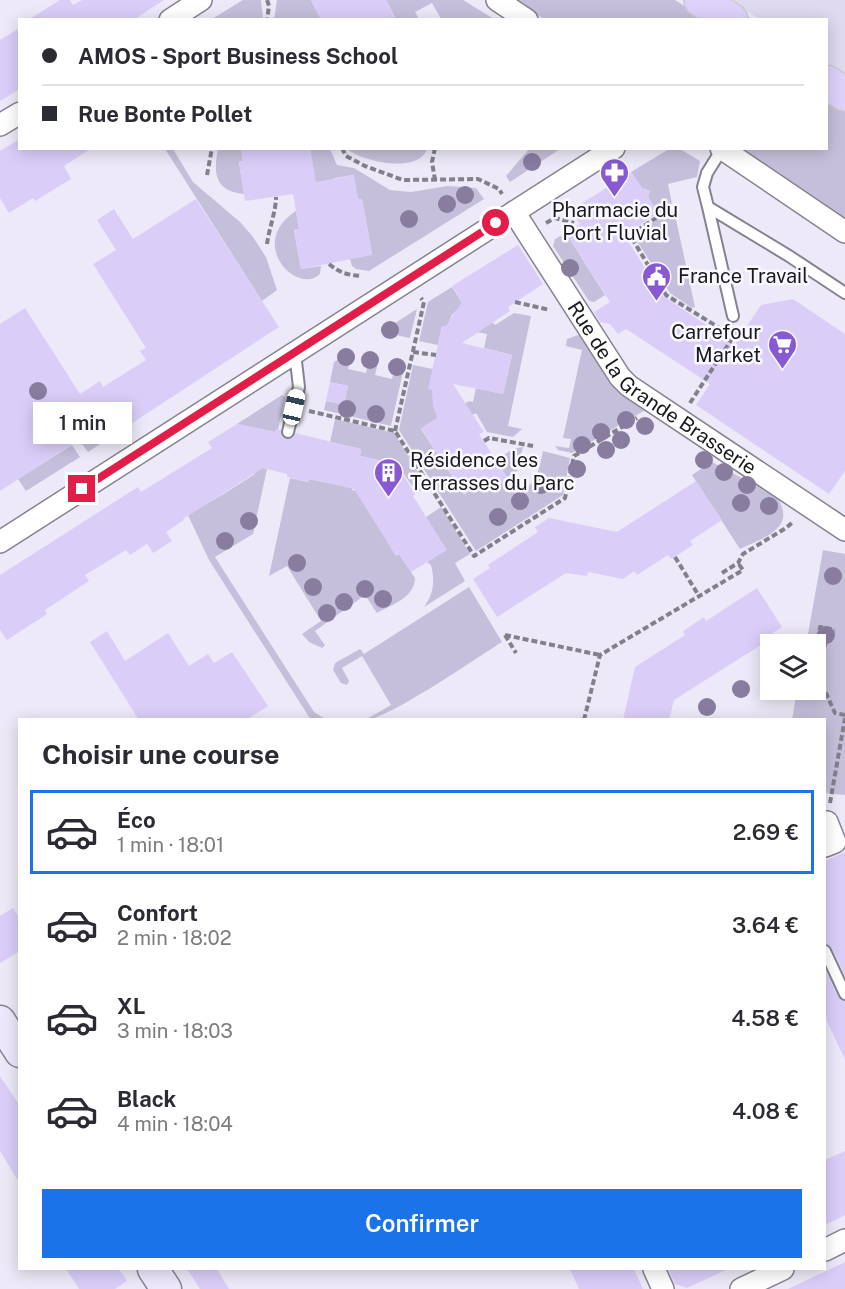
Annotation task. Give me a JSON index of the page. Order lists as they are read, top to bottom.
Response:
{
  "streets": {
    "street": ["Rue de la Grande Brasserie"]
  },
  "places": {
    "pharmacy": ["Pharmacie du Port Fluvial"],
    "public building": ["France Travail"],
    "supermarket": ["Carrefour Market"],
    "building": ["Résidence les Terrasses du Parc"]
  },
  "page": {
    "banner": ["AMOS - Sport Business School", "Rue Bonte Pollet"],
    "bubble": "1 min",
    "heading": "Choisir une course",
    "list": [
      {
        "name": "Éco",
        "note": "1 min · 18:01",
        "value": "2.69 €"
      },
      {
        "name": "Confort",
        "note": "2 min · 18:02",
        "value": "3.64 €"
      },
      {
        "name": "XL",
        "note": "3 min · 18:03",
        "value": "4.58 €"
      },
      {
        "name": "Black",
        "note": "4 min · 18:04",
        "value": "4.08 €"
      }
    ],
    "buttons": "Confirmer"
  }
}
